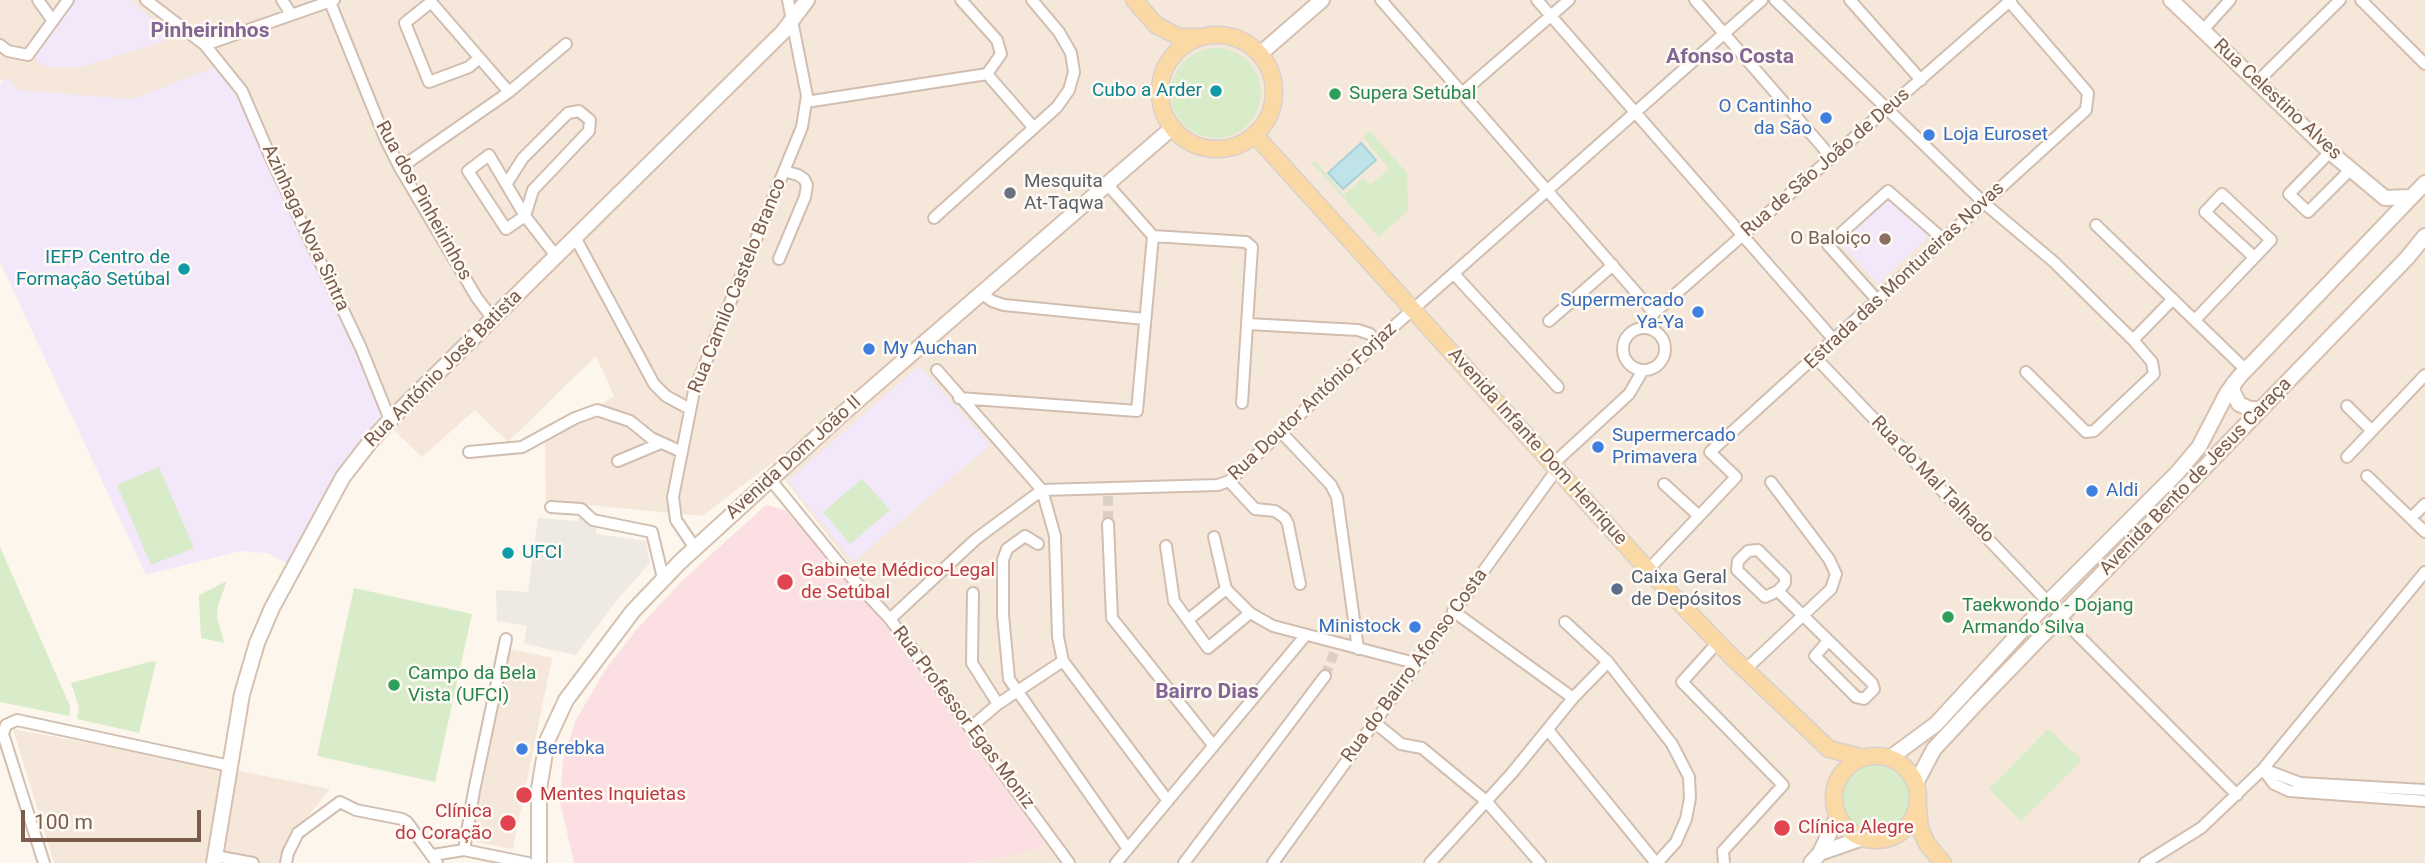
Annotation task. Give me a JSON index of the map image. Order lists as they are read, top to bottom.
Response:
{
  "streets": {
    "main road": [
      "Rua Celestino Alves",
      "Rua António José Batista",
      "Avenida Infante Dom Henrique",
      "Avenida Dom João II",
      "Avenida Bento de Jesus Caraça"
    ],
    "street": [
      "Rua de São João de Deus",
      "Rua dos Pinheirinhos",
      "Azinhaga Nova Sintra",
      "Estrada das Montureiras Novas",
      "Rua Camilo Castelo Branco",
      "Rua Doutor António Forjaz",
      "Rua do Mal Talhado",
      "Rua do Bairro Afonso Costa",
      "Rua Professor Egas Moniz"
    ]
  },
  "crossings": [
    ["Rua de São João de Deus", "Estrada das Montureiras Novas"],
    ["Rua dos Pinheirinhos", "Rua António José Batista"],
    ["Azinhaga Nova Sintra", "Rua António José Batista"],
    ["Estrada das Montureiras Novas", "Rua do Mal Talhado"],
    ["Rua Camilo Castelo Branco", "Rua António José Batista"],
    ["Rua Camilo Castelo Branco", "Avenida Dom João II"],
    ["Rua Doutor António Forjaz", "Avenida Infante Dom Henrique"],
    ["Avenida Infante Dom Henrique", "Avenida Dom João II"],
    ["Avenida Infante Dom Henrique", "Avenida Bento de Jesus Caraça"],
    ["Avenida Infante Dom Henrique", "Rua do Bairro Afonso Costa"],
    ["Avenida Dom João II", "Rua Professor Egas Moniz"],
    ["Avenida Bento de Jesus Caraça", "Rua do Mal Talhado"]
  ],
  "districts": ["Pinheirinhos", "Afonso Costa", "Bairro Dias"],
  "places": [
    "Cubo a Arder",
    "Supera Setúbal",
    "O Cantinho da São",
    "Loja Euroset",
    "Mesquita At-Taqwa",
    "O Baloiço",
    "IEFP Centro de Formação Setúbal",
    "Supermercado Ya-Ya",
    "My Auchan",
    "Supermercado Primavera",
    "Aldi",
    "UFCI",
    "Gabinete Médico-Legal de Setúbal",
    "Caixa Geral de Depósitos",
    "Taekwondo - Dojang Armando Silva",
    "Ministock",
    "Campo da Bela Vista (UFCI)",
    "Berebka",
    "Mentes Inquietas",
    "Clínica do Coração",
    "Clínica Alegre"
  ],
  "scale_bar": "100 m"
}
